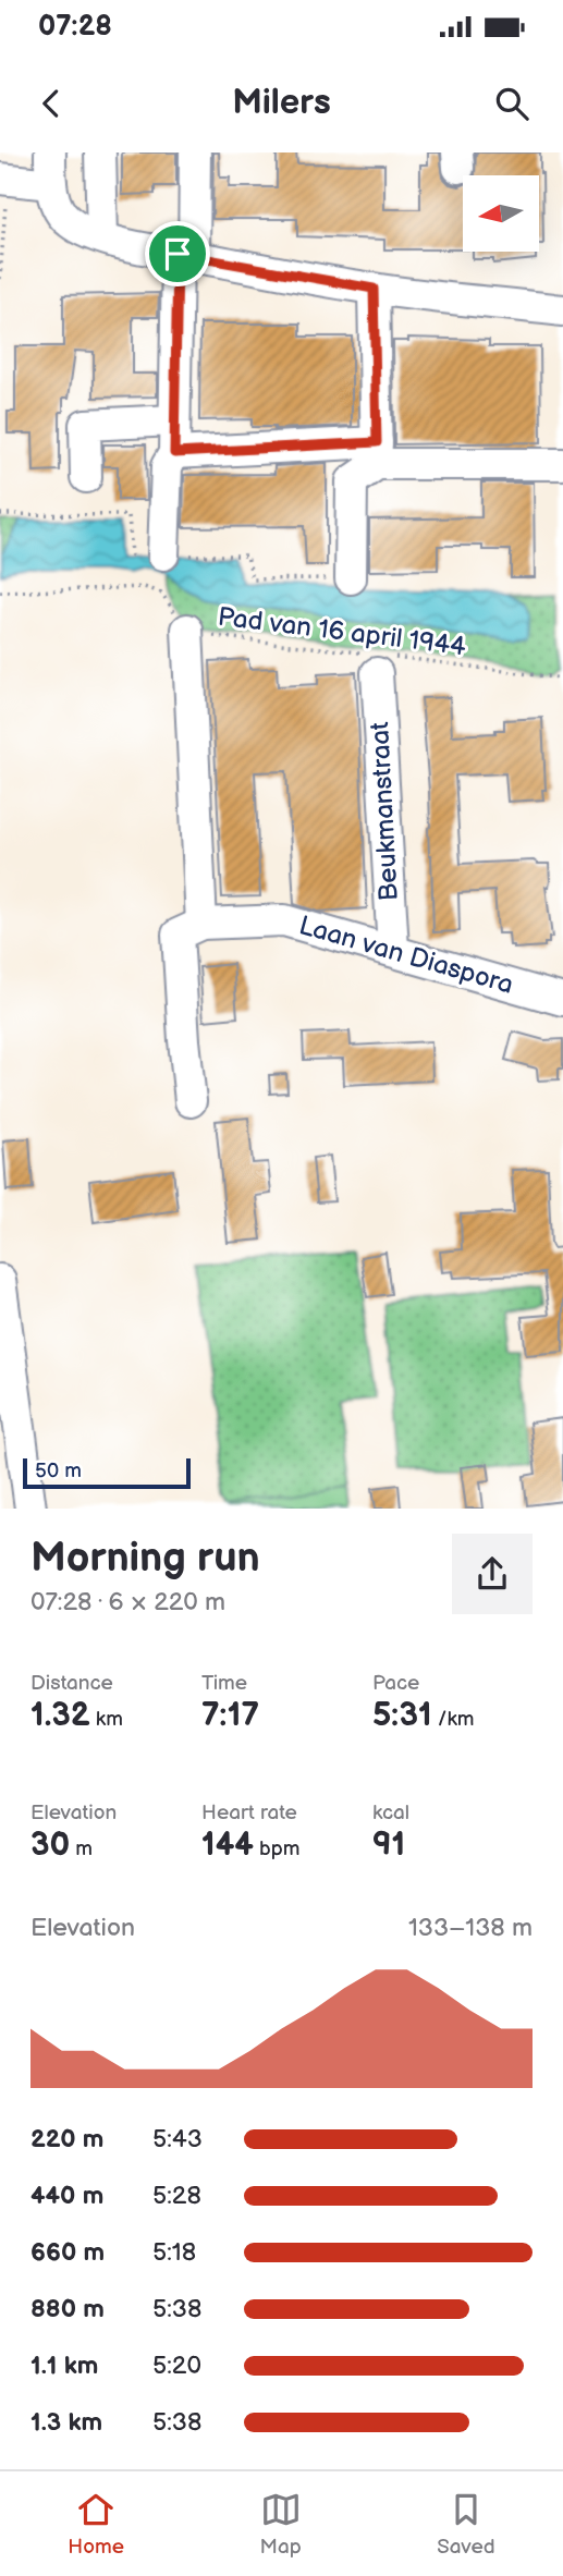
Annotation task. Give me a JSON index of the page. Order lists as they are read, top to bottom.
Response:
{
  "streets": {
    "street": ["Beukmanstraat", "Laan van Diaspora"],
    "path": ["Pad van 16 april 1944"]
  },
  "crossings": [
    ["Pad van 16 april 1944", "Beukmanstraat"],
    ["Beukmanstraat", "Laan van Diaspora"]
  ],
  "scale_bar": "50 m",
  "north": "left",
  "page": {
    "status": "07:28",
    "header": "Milers",
    "scale": "50 m",
    "heading": ["Morning run", "07:28 · 6 × 220 m"],
    "stats": [
      ["Distance", "1.32 km"],
      ["Time", "7:17"],
      ["Pace", "5:31 /km"],
      ["Elevation", "30 m"],
      ["Heart rate", "144 bpm"],
      ["kcal", "91"]
    ],
    "chart": ["Elevation", "133–138 m"],
    "list": [
      {
        "name": "220 m",
        "note": "5:43"
      },
      {
        "name": "440 m",
        "note": "5:28"
      },
      {
        "name": "660 m",
        "note": "5:18"
      },
      {
        "name": "880 m",
        "note": "5:38"
      },
      {
        "name": "1.1 km",
        "note": "5:20"
      },
      {
        "name": "1.3 km",
        "note": "5:38"
      }
    ],
    "tabs": ["Home", "Map", "Saved"]
  }
}
